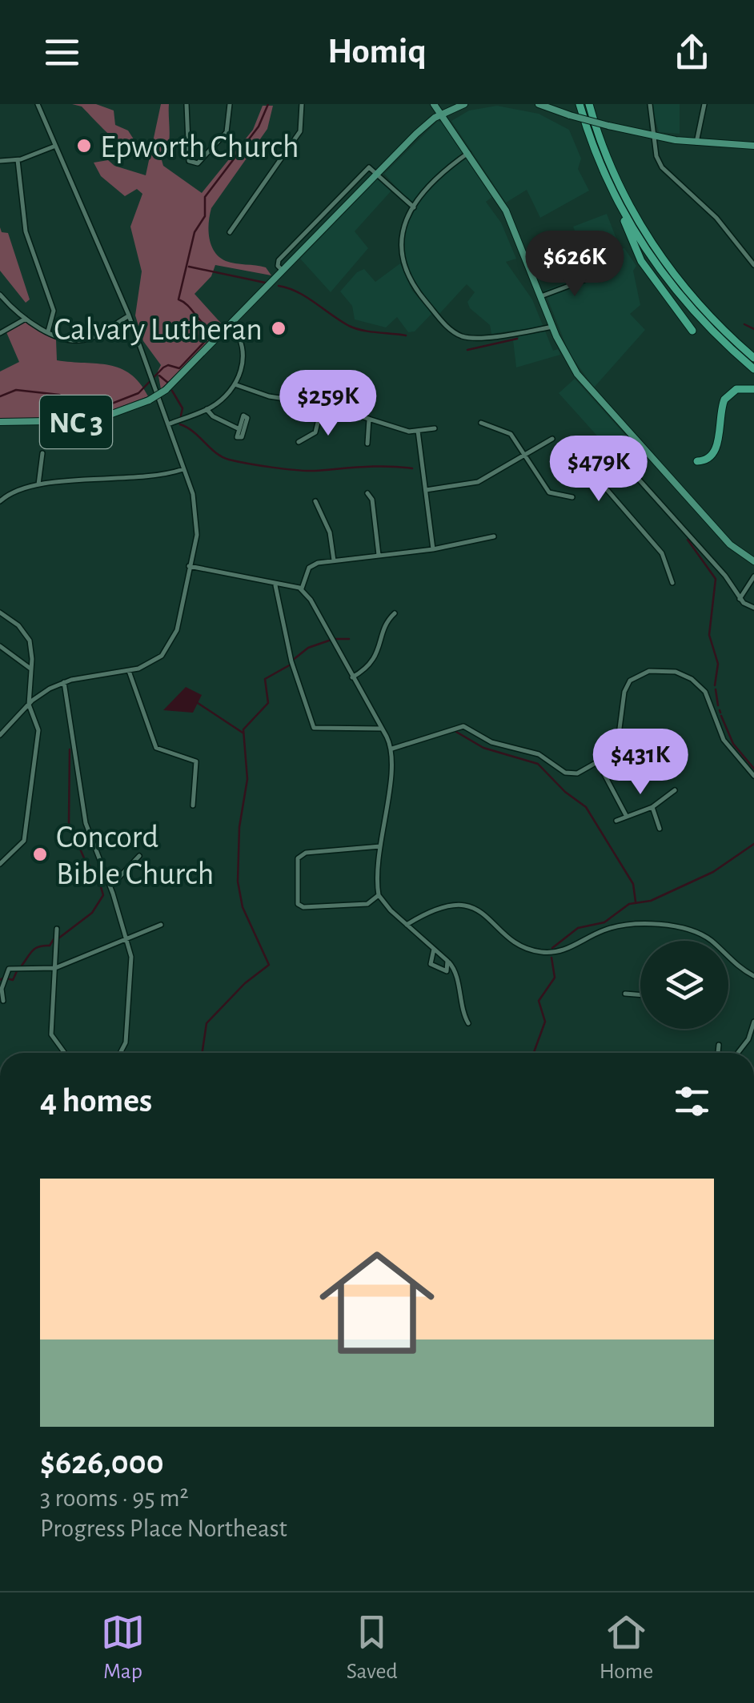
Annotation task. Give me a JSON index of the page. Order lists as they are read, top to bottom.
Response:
{
  "streets": {
    "main road": ["NC 3"]
  },
  "places": ["Epworth Church", "Calvary Lutheran", "Concord Bible Church"],
  "page": {
    "header": "Homiq",
    "price": [
      "$626K",
      "$259K",
      "$479K",
      "$431K"
    ],
    "heading": "4 homes",
    "list": [
      {
        "name": "$626,000",
        "note": "3 rooms · 95 m² · Progress Place Northeast"
      }
    ],
    "tabs": ["Map", "Saved", "Home"]
  }
}
